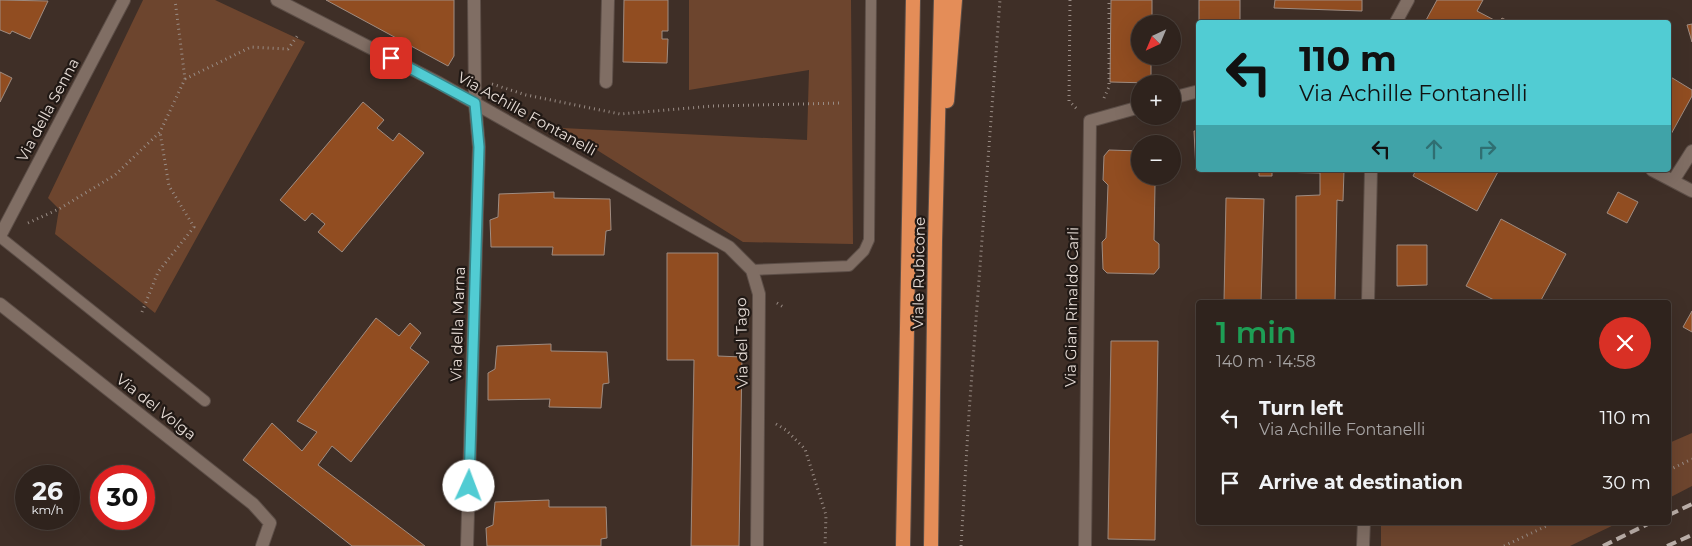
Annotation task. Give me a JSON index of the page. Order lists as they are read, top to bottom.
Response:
{
  "streets": {
    "highway": ["Viale Rubicone"],
    "street": [
      "Via della Senna",
      "Via Achille Fontanelli",
      "Via Gian Rinaldo Carli",
      "Via della Marna",
      "Via del Tago",
      "Via del Volga"
    ]
  },
  "crossings": [
    ["Via Achille Fontanelli", "Via della Marna"],
    ["Via Achille Fontanelli", "Via del Tago"]
  ],
  "north": "bottom left",
  "page": {
    "map_buttons": ["+", "−"],
    "turn": ["110 m", "Via Achille Fontanelli"],
    "heading": ["1 min", "140 m · 14:58"],
    "list": [
      {
        "name": "Turn left",
        "note": "Via Achille Fontanelli",
        "value": "110 m"
      },
      {
        "name": "Arrive at destination",
        "value": "30 m"
      }
    ],
    "speed": "26 km/h",
    "limit": "30"
  }
}
